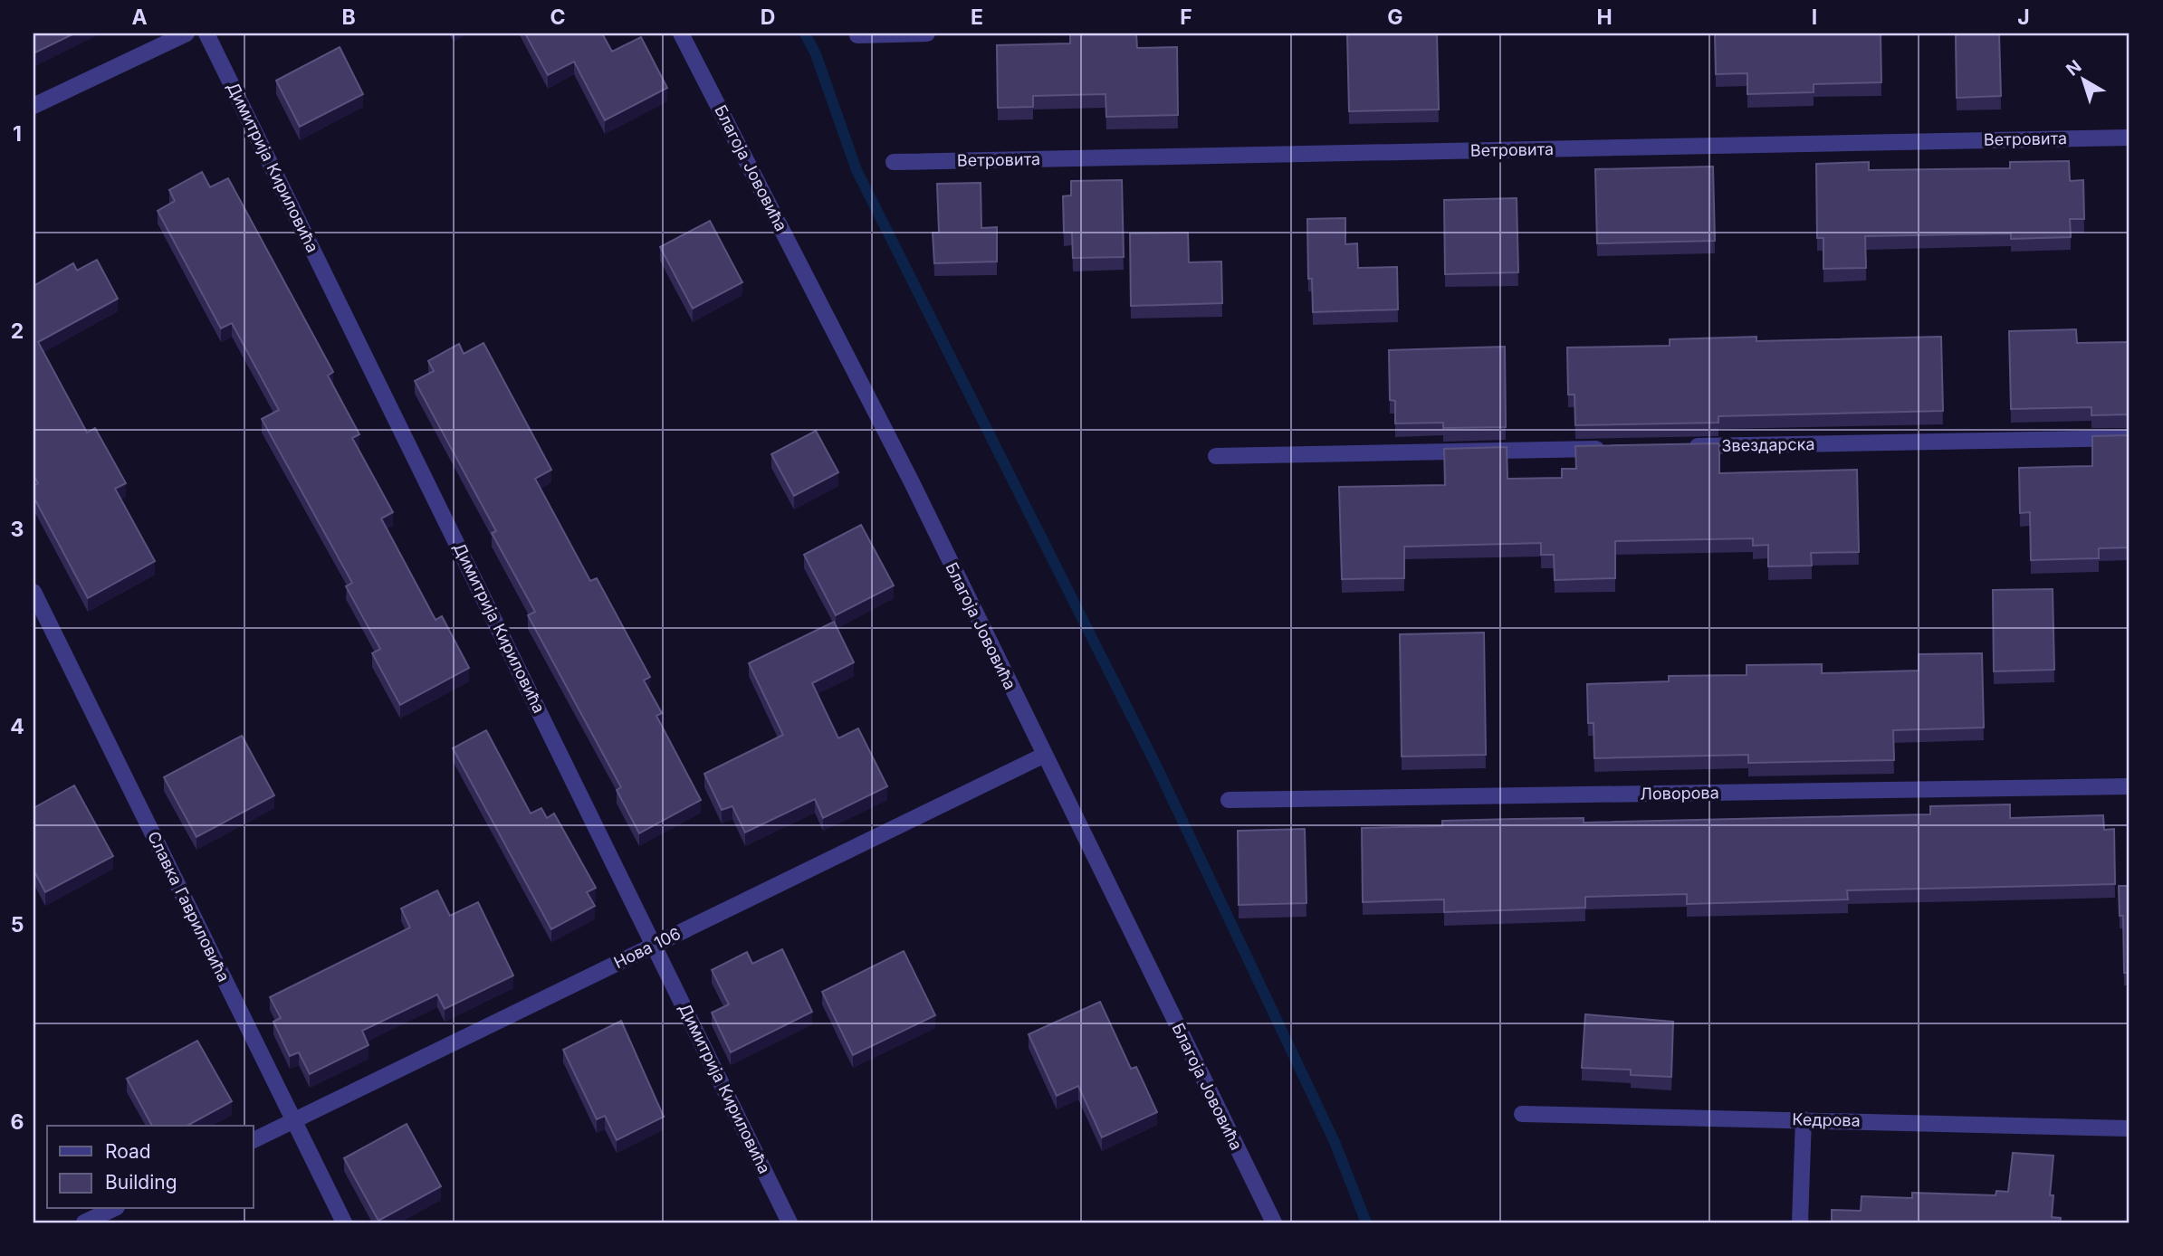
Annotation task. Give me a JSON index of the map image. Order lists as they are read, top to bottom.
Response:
{
  "streets": {
    "street": [
      "Ветровита",
      "Димитрија Кириловића",
      "Благоја Јововића",
      "Звездарска",
      "Ловорова",
      "Славка Гавриловића",
      "Нова 106",
      "Кедрова"
    ]
  },
  "crossings": [
    ["Димитрија Кириловића", "Нова 106"],
    ["Благоја Јововића", "Нова 106"],
    ["Славка Гавриловића", "Нова 106"]
  ],
  "legend": ["Road", "Building"],
  "north": "top left",
  "grid": {
    "columns": [
      "A",
      "B",
      "C",
      "D",
      "E",
      "F",
      "G",
      "H",
      "I",
      "J"
    ],
    "rows": [
      "1",
      "2",
      "3",
      "4",
      "5",
      "6"
    ]
  }
}
